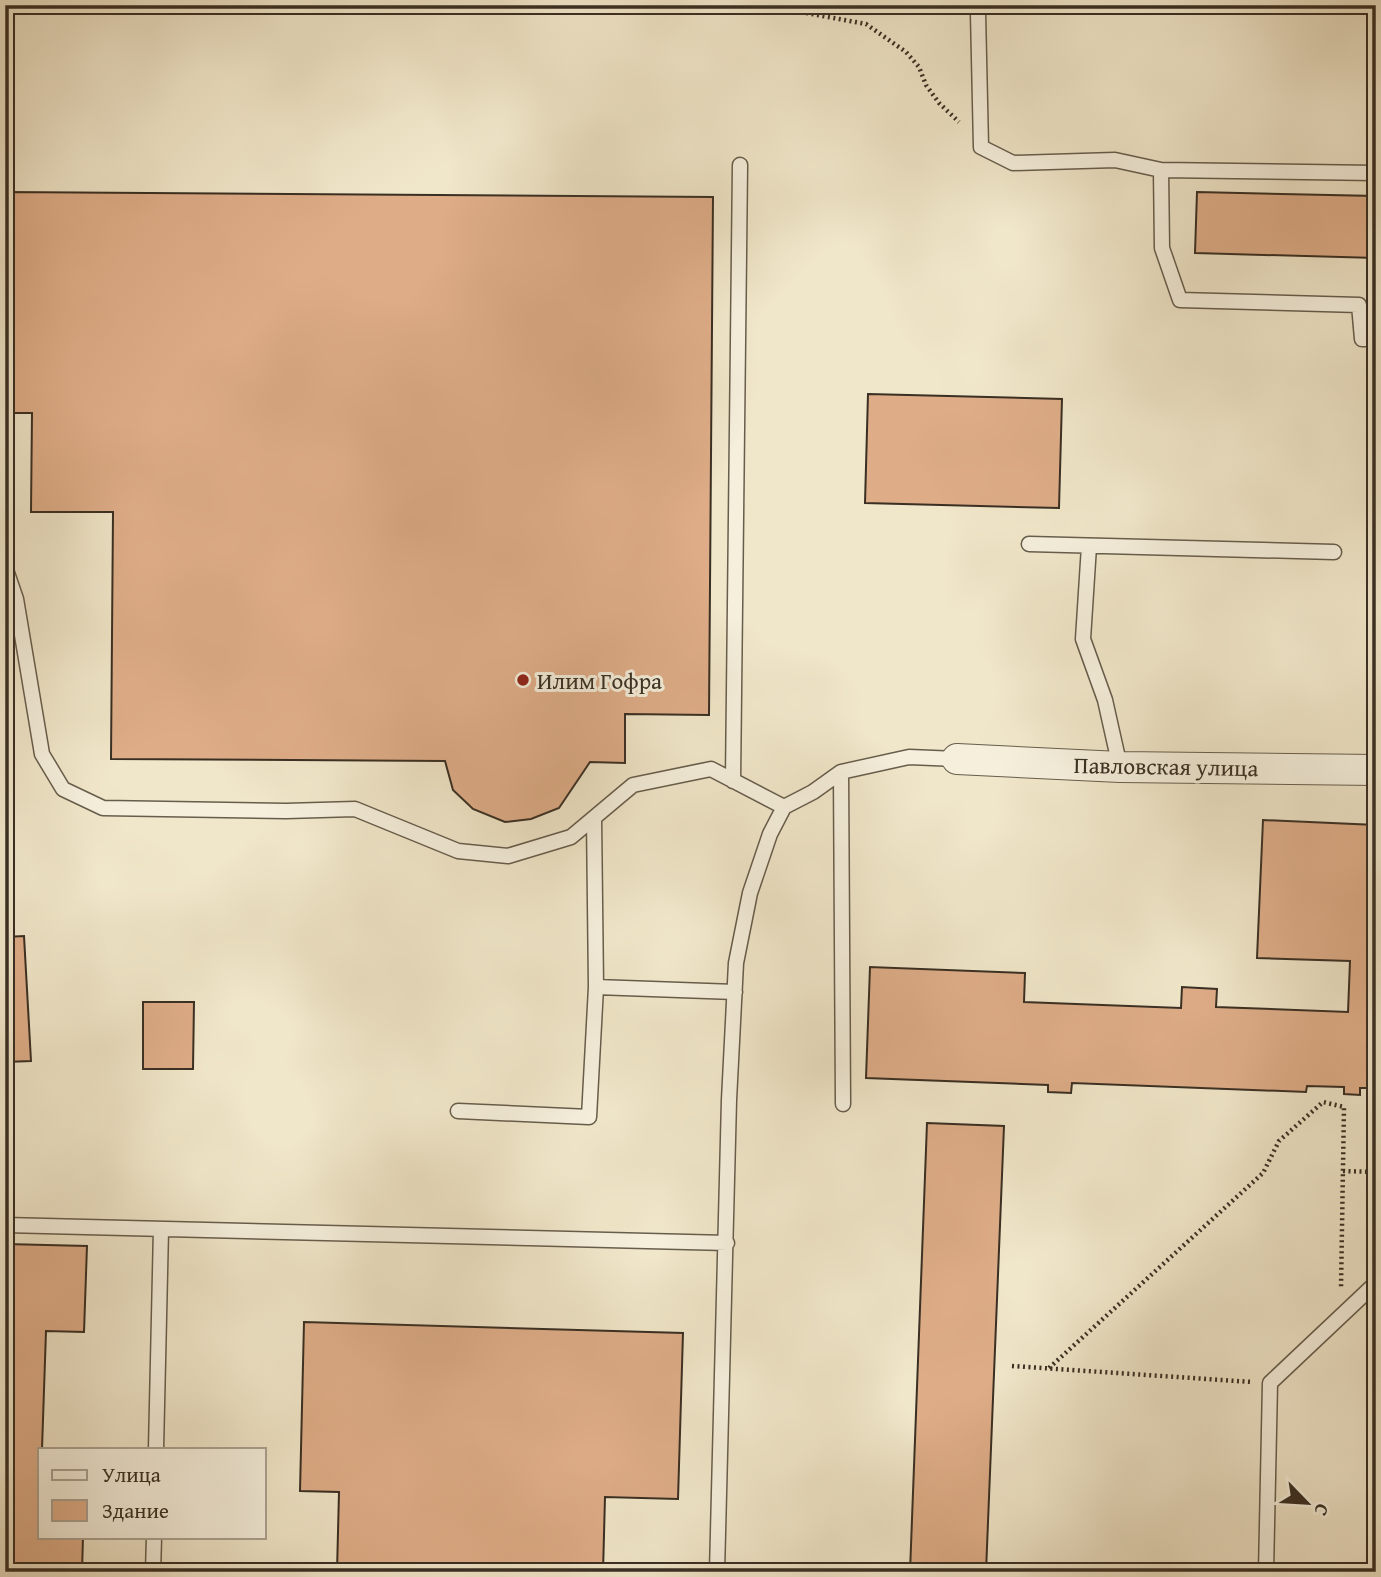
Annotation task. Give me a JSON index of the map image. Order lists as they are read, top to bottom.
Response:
{
  "streets": {
    "street": ["Павловская улица"]
  },
  "places": ["Илим Гофра"],
  "legend": ["Улица", "Здание"],
  "north": "bottom right"
}
